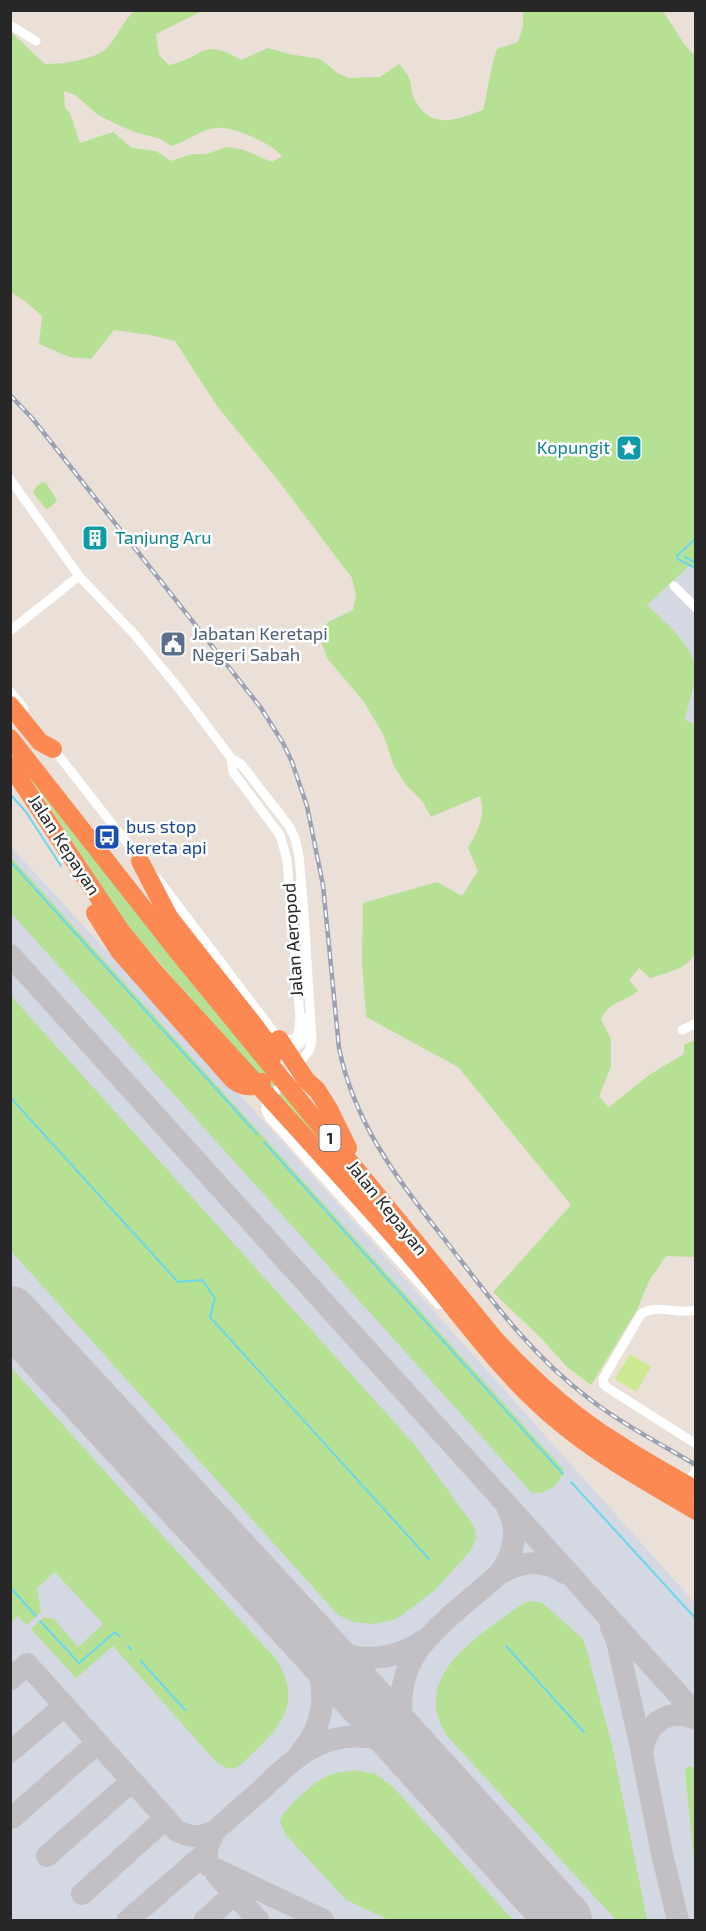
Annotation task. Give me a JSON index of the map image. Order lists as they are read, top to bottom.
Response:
{
  "streets": {
    "highway": ["Jalan Kepayan", "1"],
    "street": ["Jalan Aeropod"]
  },
  "places": {
    "place": ["Kopungit"],
    "building": ["Tanjung Aru"],
    "public building": ["Jabatan Keretapi Negeri Sabah"],
    "bus stop": ["bus stop kereta api"]
  }
}
